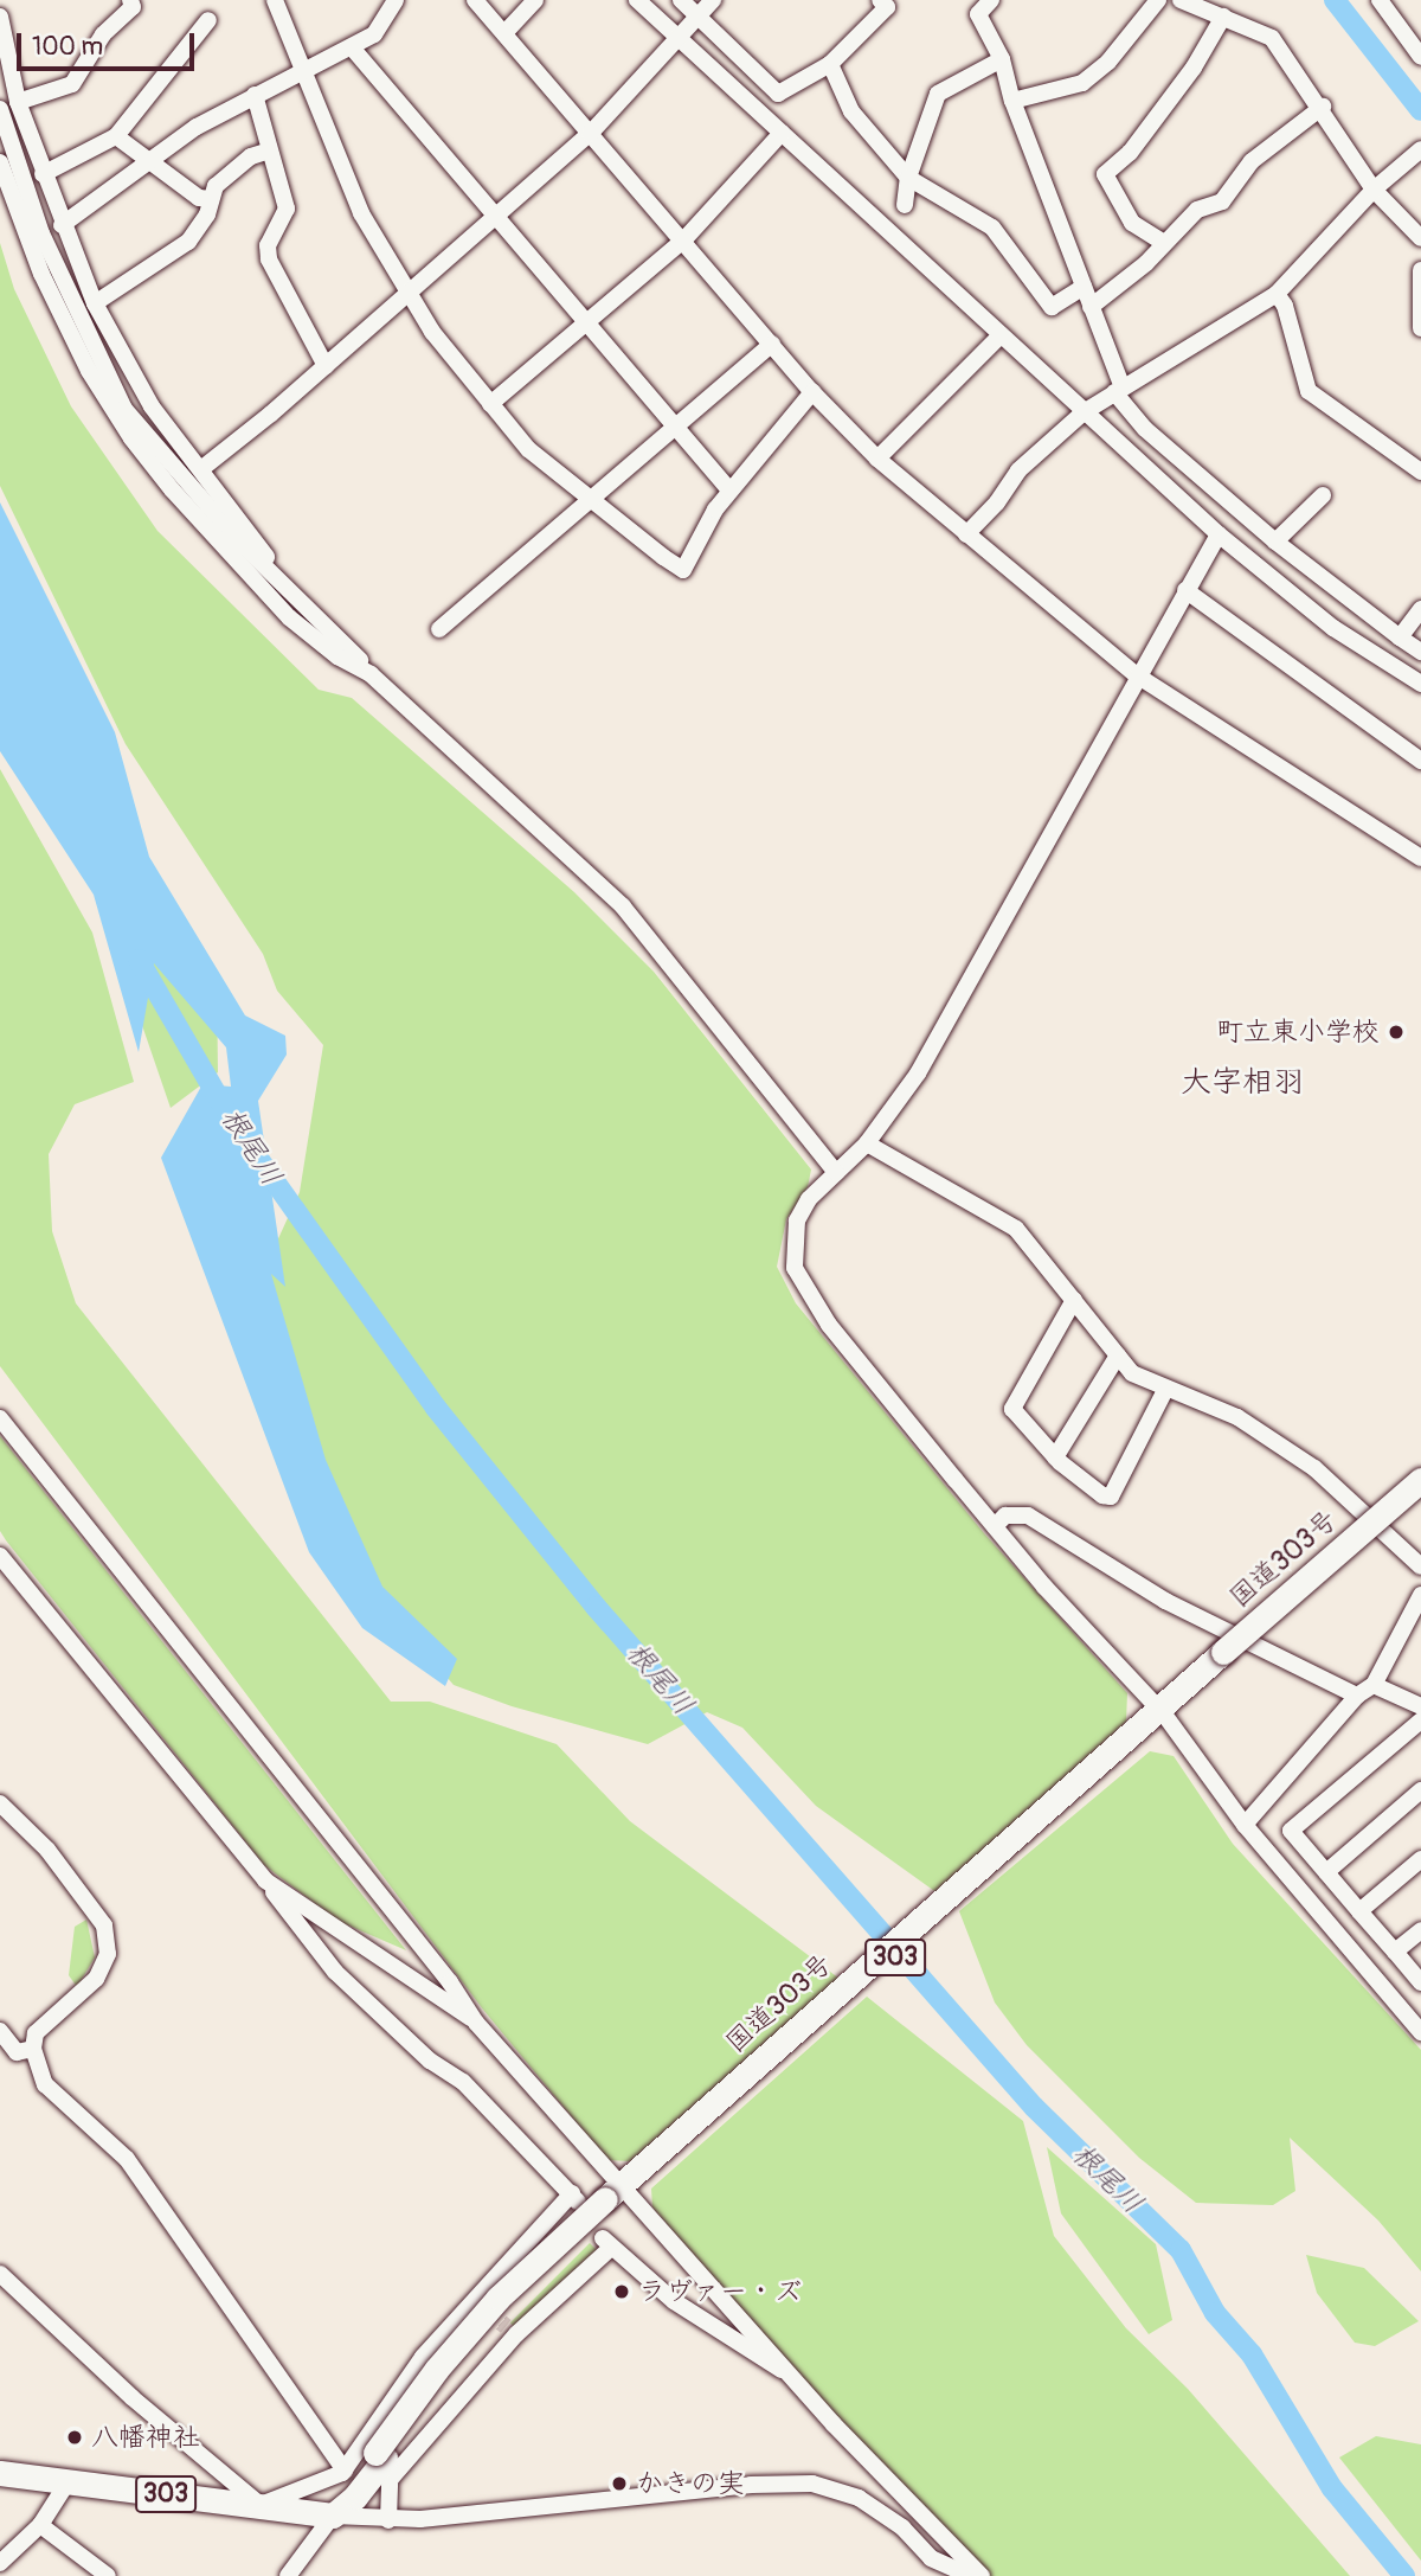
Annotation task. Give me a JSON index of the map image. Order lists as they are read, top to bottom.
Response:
{
  "streets": {
    "highway": ["国道303号", "303"]
  },
  "crossings": [
    ["国道303号", "303"]
  ],
  "districts": ["大字相羽"],
  "water": ["根尾川"],
  "places": [
    "町立東小学校",
    "ラヴァー・ズ",
    "八幡神社",
    "かきの実"
  ],
  "scale_bar": "100 m"
}
